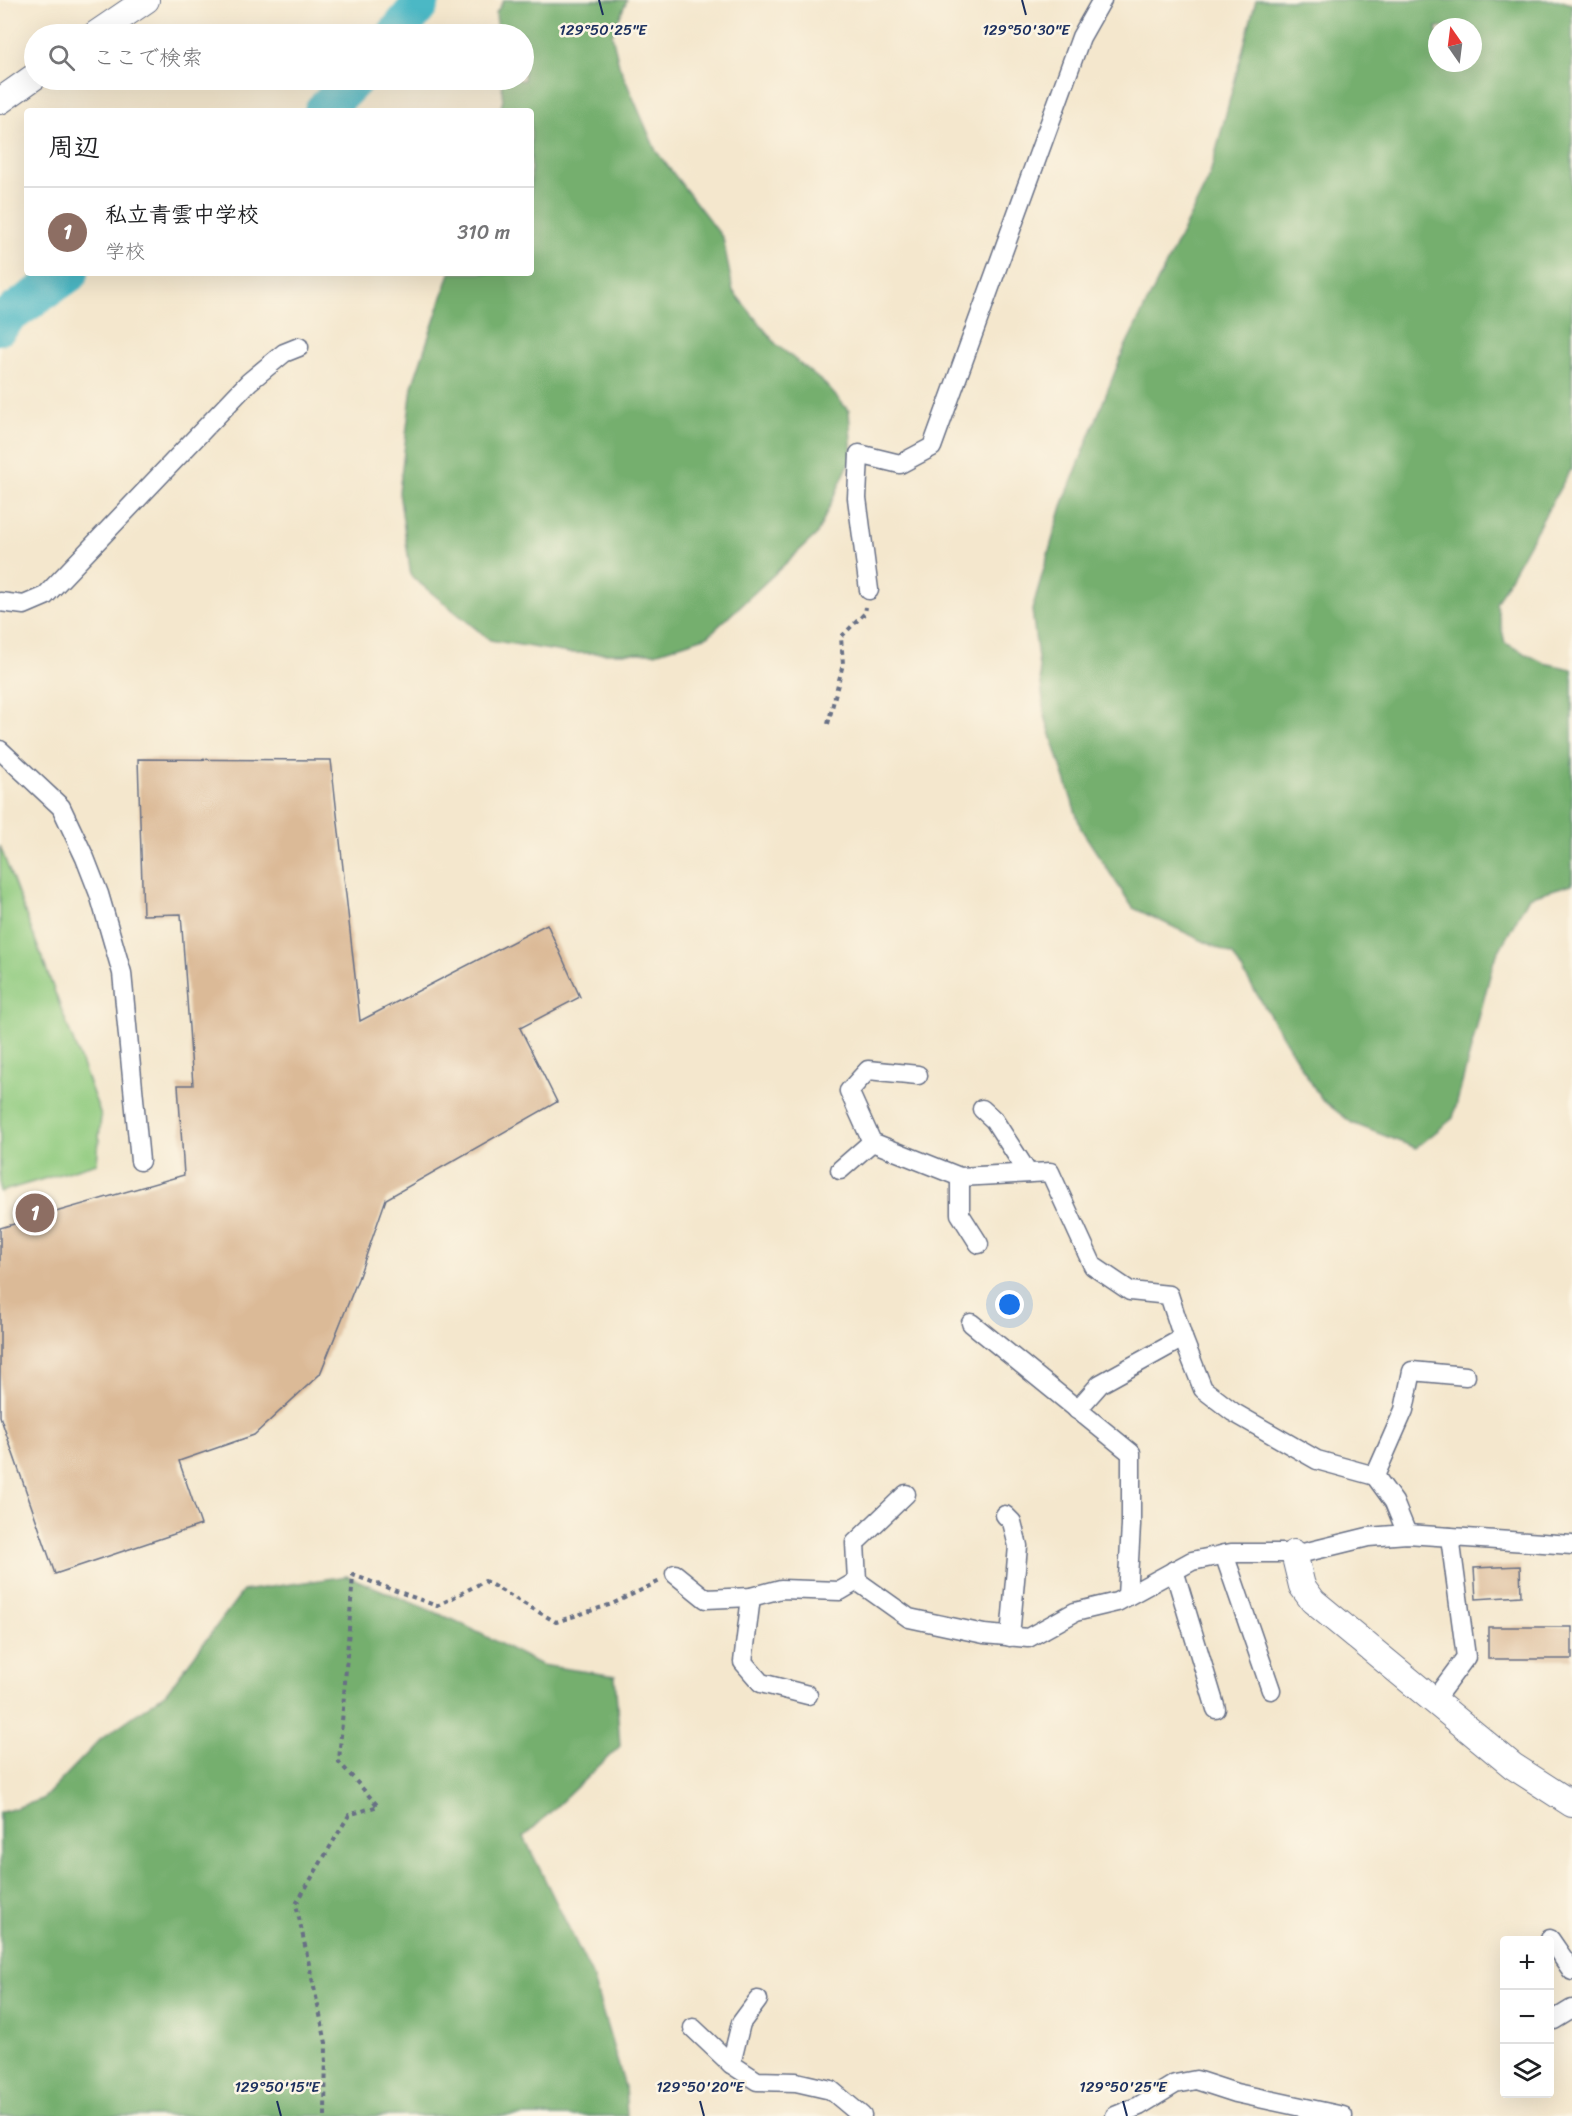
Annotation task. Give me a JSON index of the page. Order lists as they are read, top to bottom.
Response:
{
  "north": "top",
  "page": {
    "search": "ここで検索",
    "heading": "周辺",
    "list": [
      {
        "mark": "1",
        "name": "私立青雲中学校",
        "note": "学校",
        "value": "310 m"
      }
    ],
    "pins": "1",
    "map_buttons": ["+", "−"]
  },
  "coordinates": [
    "129°50'25\"E",
    "129°50'30\"E",
    "129°50'15\"E",
    "129°50'20\"E"
  ]
}
